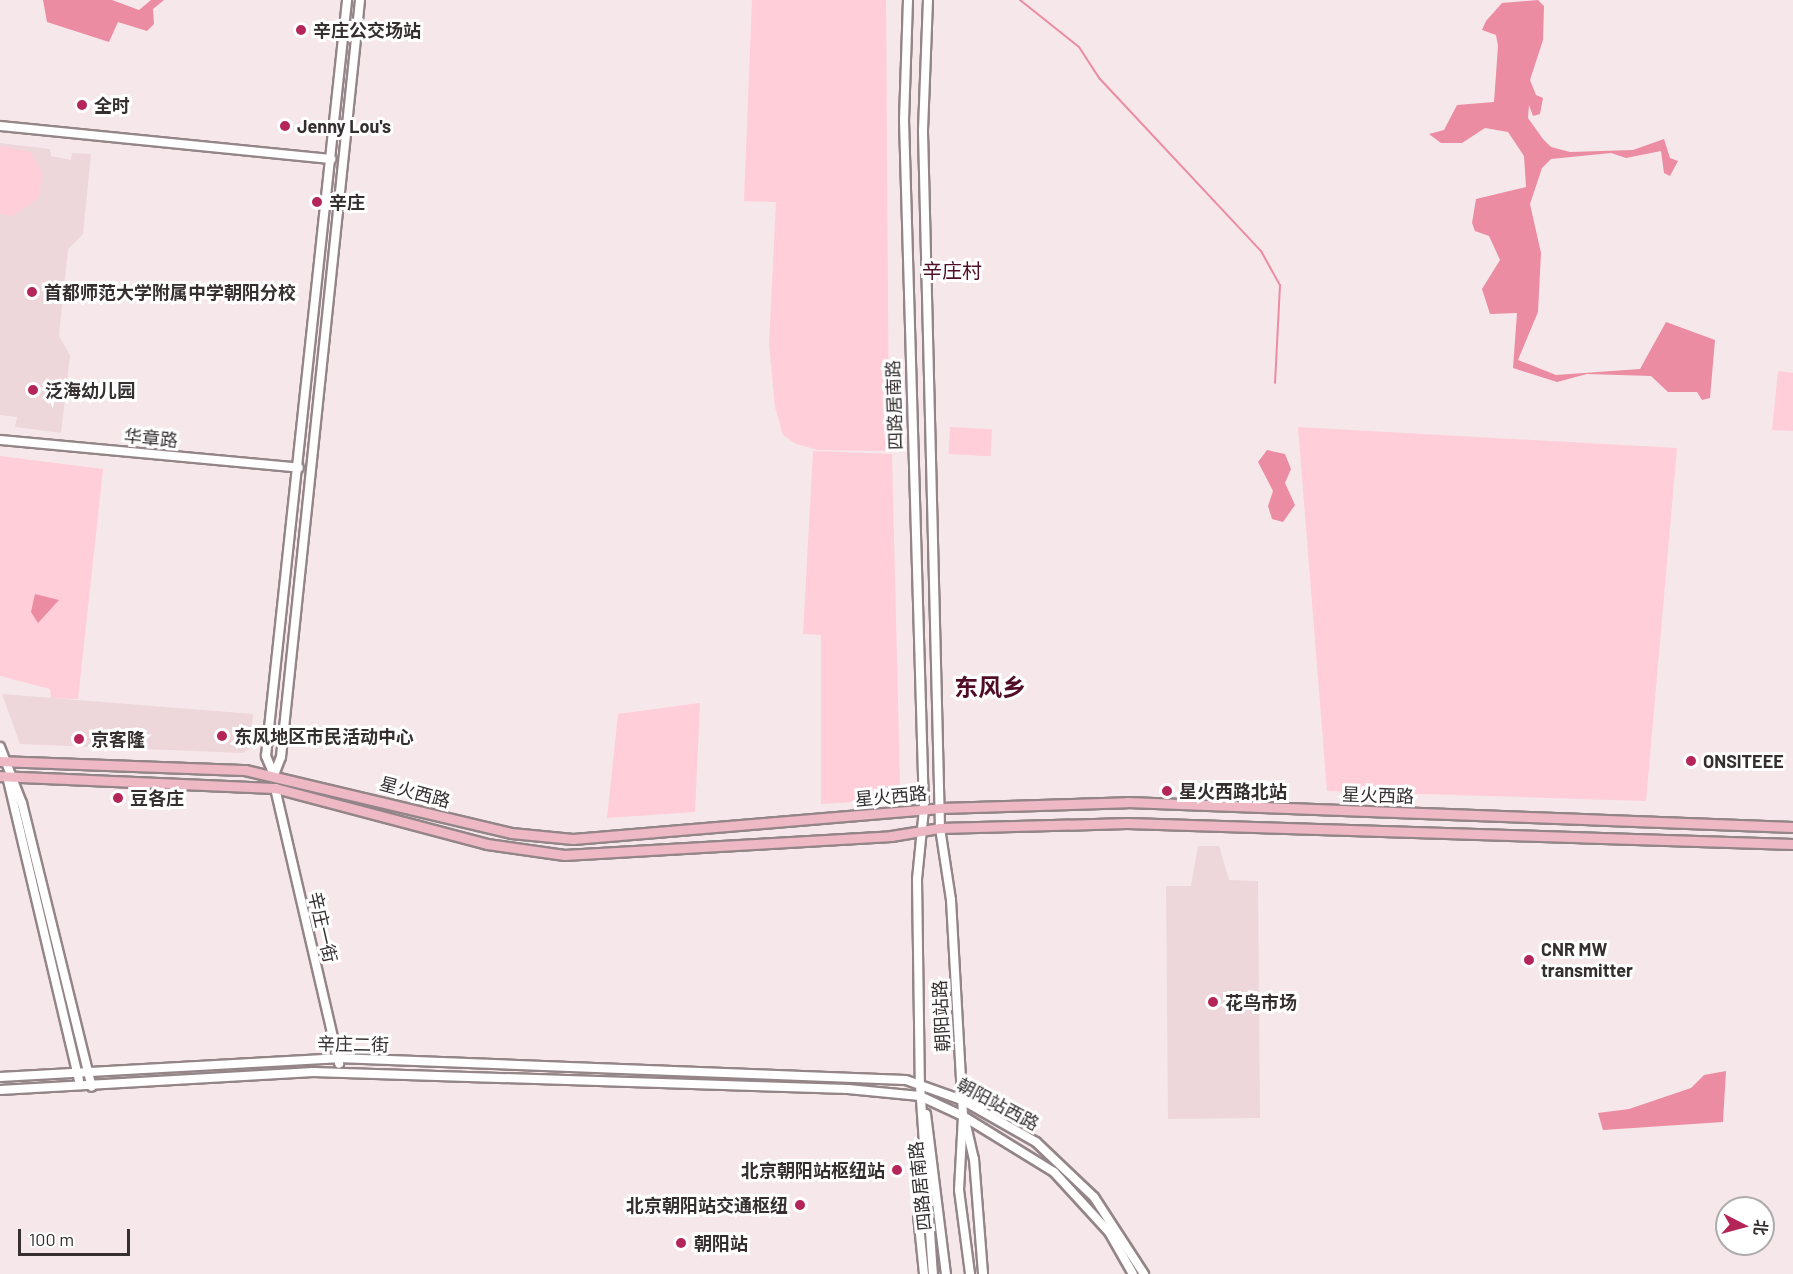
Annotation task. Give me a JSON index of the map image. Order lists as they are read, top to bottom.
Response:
{
  "streets": {
    "main road": [
      "四路居南路",
      "华章路",
      "星火西路",
      "辛庄一街",
      "朝阳站路",
      "辛庄二街",
      "朝阳站西路"
    ]
  },
  "crossings": [
    ["四路居南路", "星火西路"],
    ["四路居南路", "朝阳站路"],
    ["四路居南路", "朝阳站西路"],
    ["星火西路", "辛庄一街"],
    ["星火西路", "朝阳站路"],
    ["辛庄一街", "辛庄二街"],
    ["朝阳站路", "朝阳站西路"],
    ["辛庄二街", "朝阳站西路"]
  ],
  "districts": ["辛庄村", "东风乡"],
  "places": [
    "辛庄公交场站",
    "全时",
    "Jenny Lou's",
    "辛庄",
    "首都师范大学附属中学朝阳分校",
    "泛海幼儿园",
    "东风地区市民活动中心",
    "京客隆",
    "ONSITEEE",
    "星火西路北站",
    "豆各庄",
    "CNR MW transmitter",
    "花鸟市场",
    "北京朝阳站枢纽站",
    "北京朝阳站交通枢纽",
    "朝阳站"
  ],
  "scale_bar": "100 m",
  "north": "right"
}
